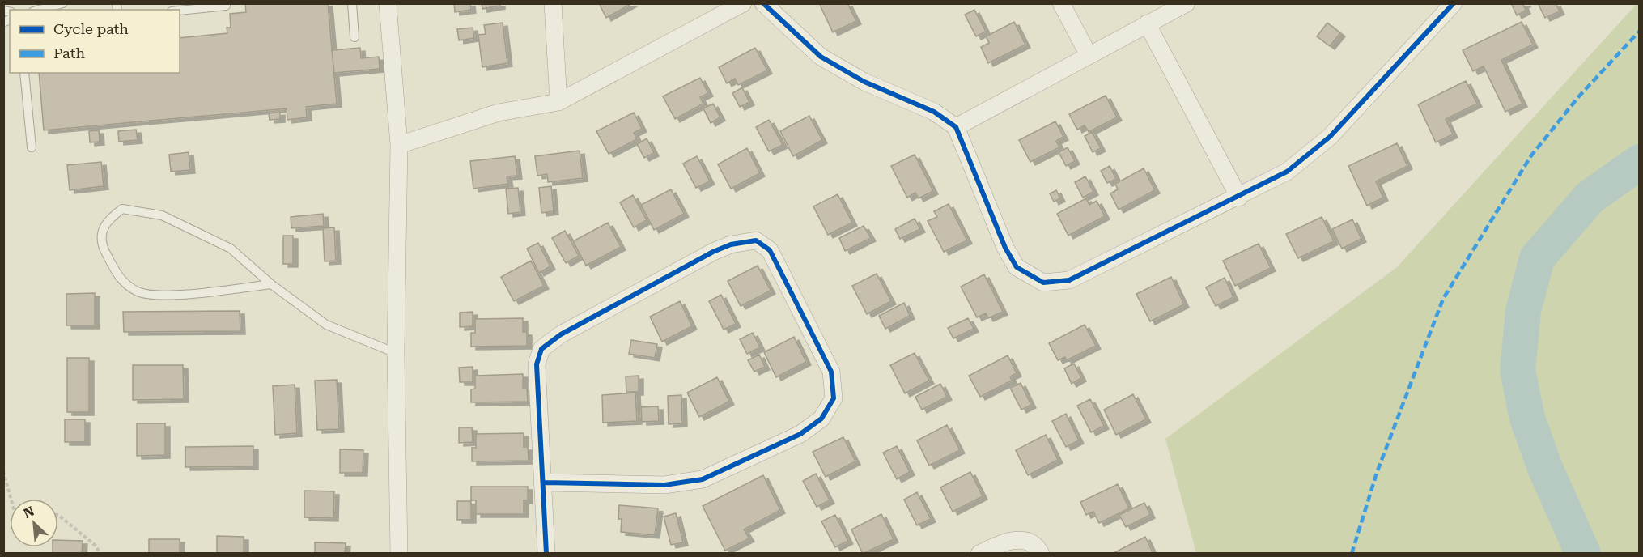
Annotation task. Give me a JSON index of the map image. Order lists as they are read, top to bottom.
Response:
{
  "legend": ["Cycle path", "Path"],
  "north": "top left"
}
